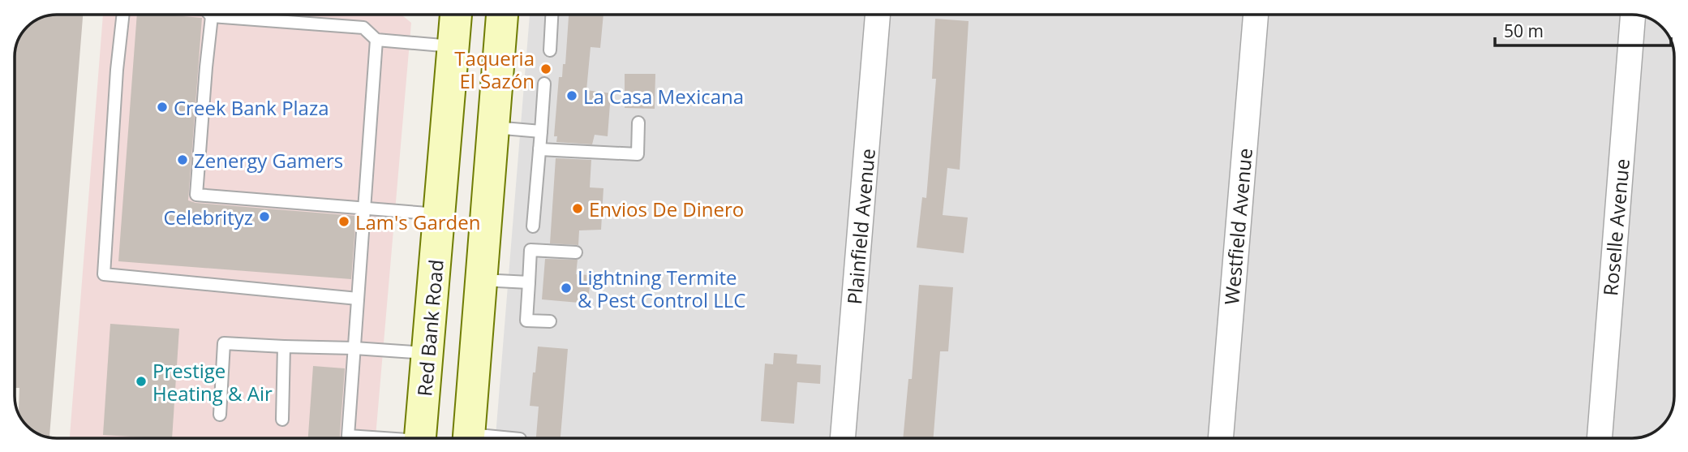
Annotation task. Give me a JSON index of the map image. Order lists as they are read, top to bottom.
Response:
{
  "streets": {
    "main road": ["Red Bank Road"],
    "street": ["Plainfield Avenue", "Westfield Avenue", "Roselle Avenue"]
  },
  "places": [
    "Taqueria El Sazón",
    "La Casa Mexicana",
    "Creek Bank Plaza",
    "Zenergy Gamers",
    "Envios De Dinero",
    "Celebrityz",
    "Lam's Garden",
    "Lightning Termite & Pest Control LLC",
    "Prestige Heating & Air"
  ],
  "scale_bar": "50 m"
}
